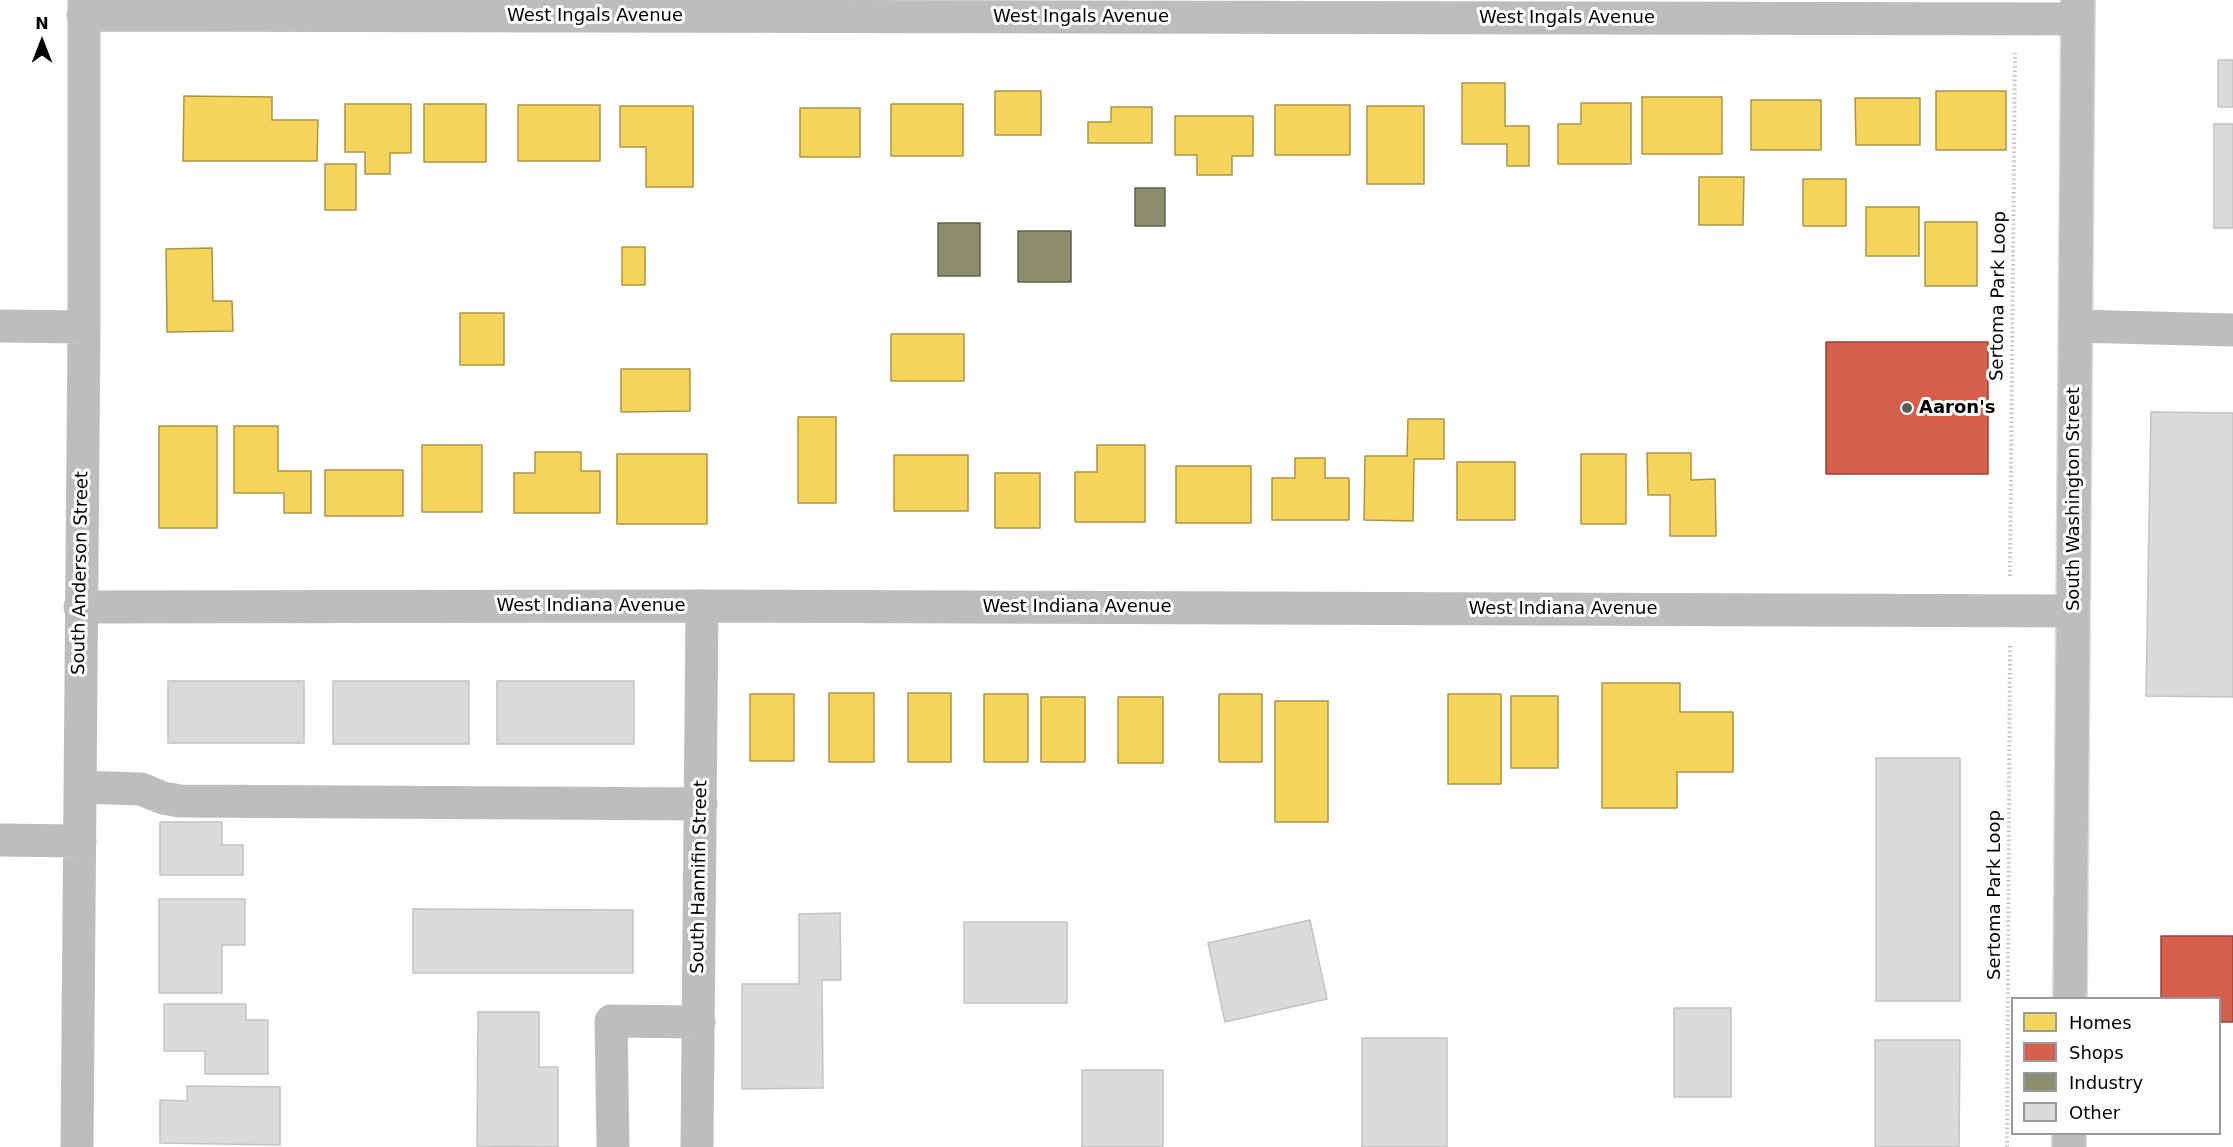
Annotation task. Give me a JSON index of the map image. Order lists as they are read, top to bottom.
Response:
{
  "streets": {
    "street": [
      "West Ingals Avenue",
      "South Washington Street",
      "South Anderson Street",
      "West Indiana Avenue",
      "South Hannifin Street"
    ],
    "path": ["Sertoma Park Loop"]
  },
  "crossings": [
    ["West Ingals Avenue", "South Washington Street"],
    ["West Ingals Avenue", "South Anderson Street"],
    ["South Washington Street", "West Indiana Avenue"],
    ["South Anderson Street", "West Indiana Avenue"],
    ["West Indiana Avenue", "South Hannifin Street"]
  ],
  "places": ["Aaron's"],
  "legend": [
    "Homes",
    "Shops",
    "Industry",
    "Other"
  ],
  "north": "top"
}
